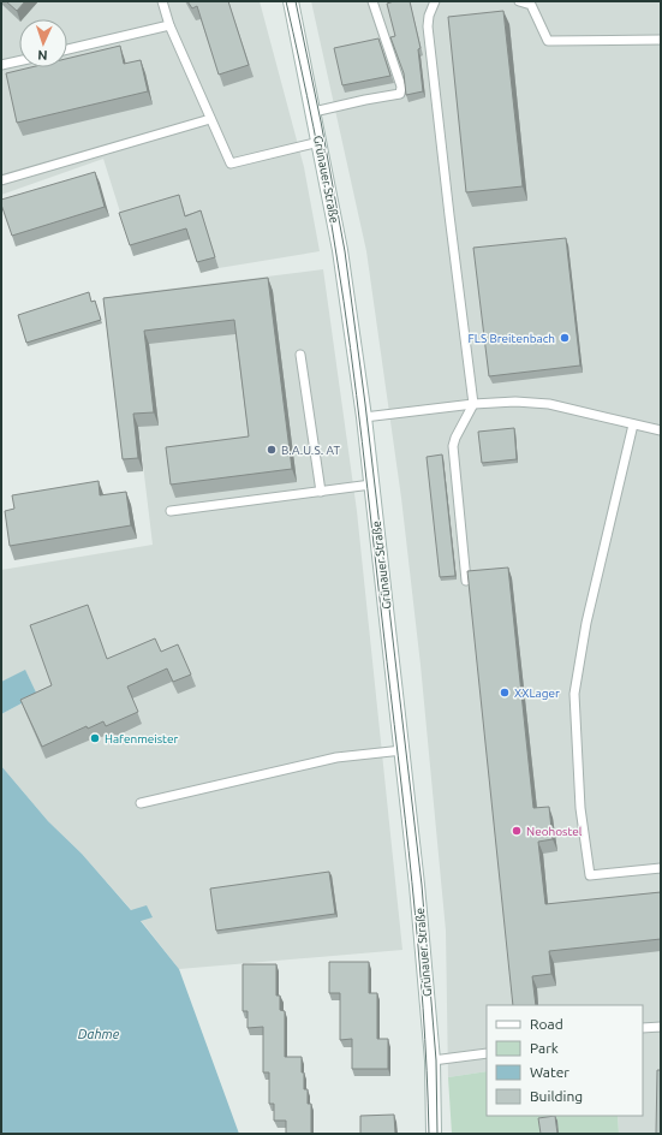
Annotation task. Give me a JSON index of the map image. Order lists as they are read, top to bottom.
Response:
{
  "streets": {
    "main road": ["Grünauer Straße"]
  },
  "water": ["Dahme"],
  "places": [
    "FLS Breitenbach",
    "B.A.U.S. AT",
    "XXLager",
    "Hafenmeister",
    "Neohostel"
  ],
  "legend": [
    "Road",
    "Park",
    "Water",
    "Building"
  ],
  "north": "bottom"
}
